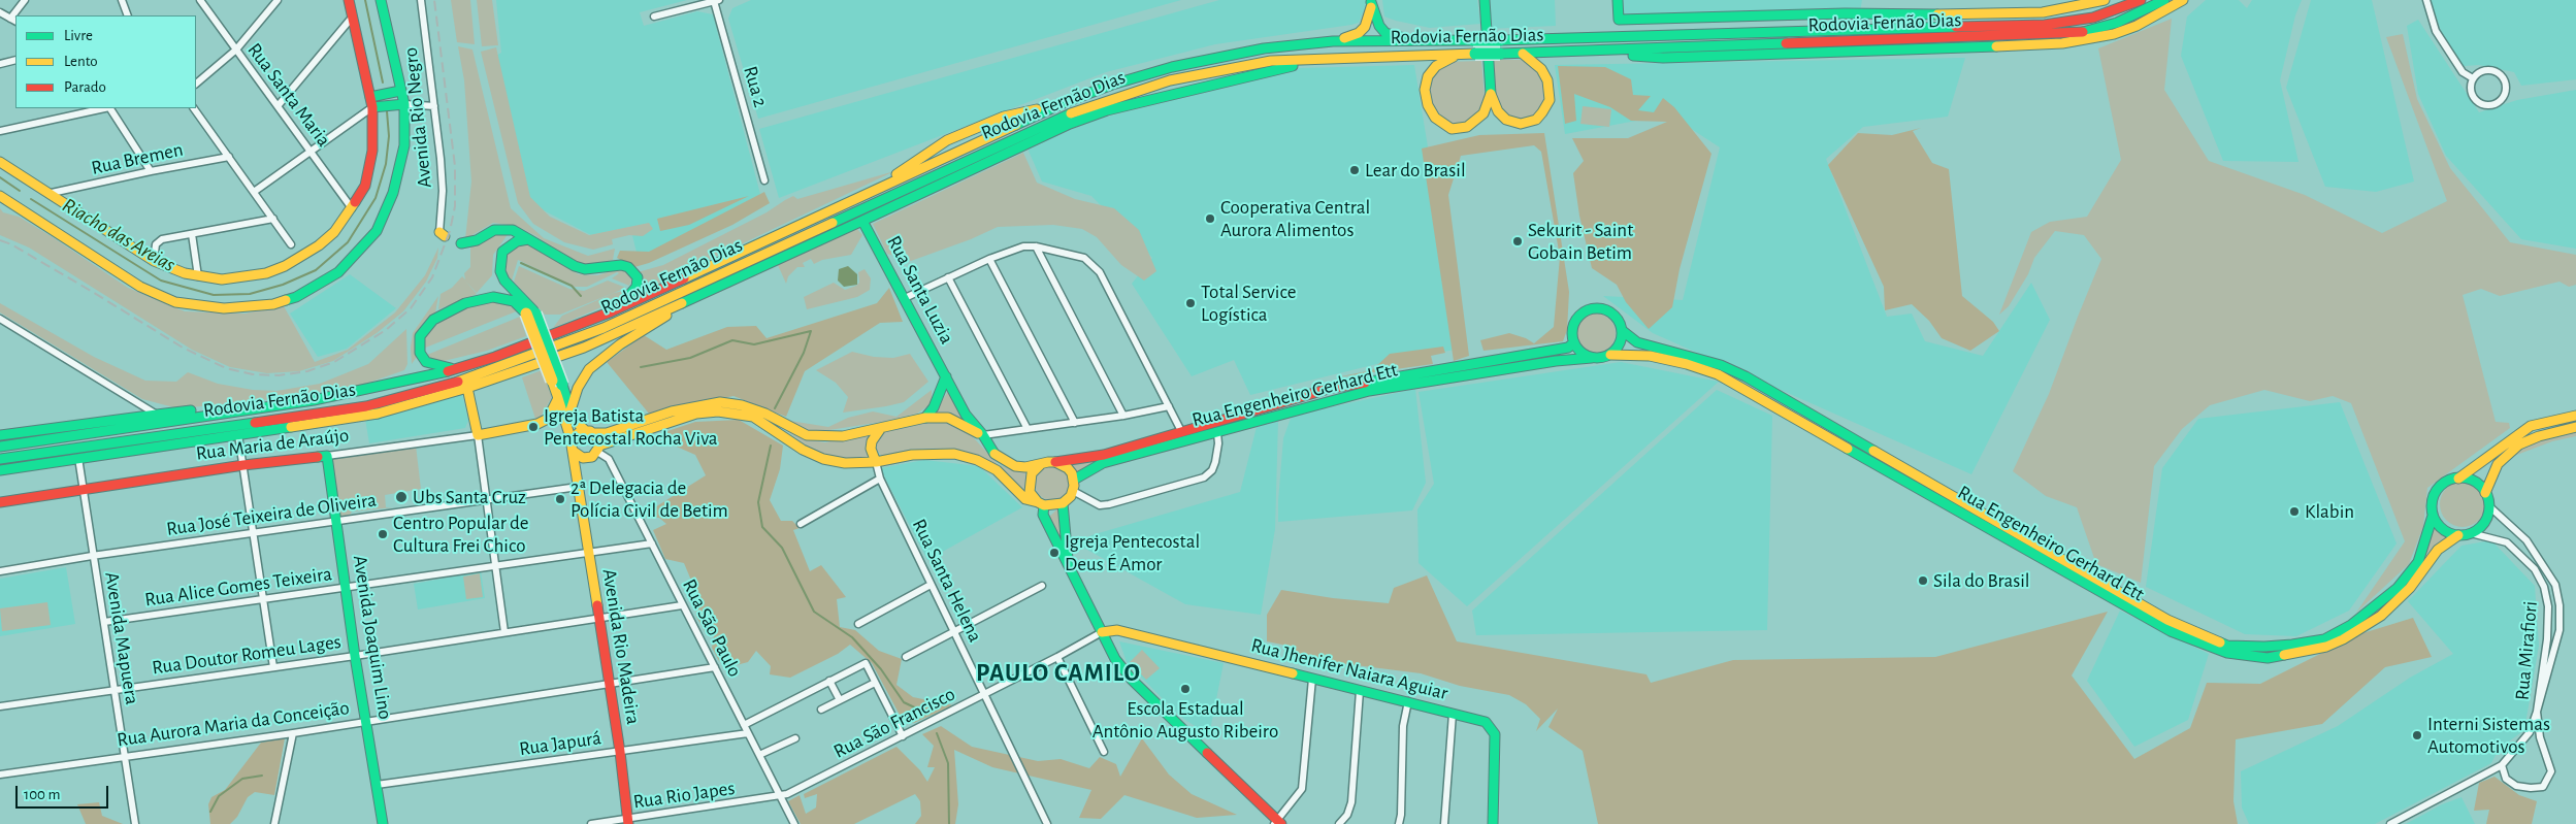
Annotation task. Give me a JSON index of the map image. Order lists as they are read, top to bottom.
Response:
{
  "streets": {
    "main road": [
      "Rodovia Fernão Dias",
      "Rua Santa Luzia",
      "Rua Engenheiro Gerhard Ett",
      "Rua Maria de Araújo",
      "Avenida Joaquim Lino",
      "Avenida Rio Madeira",
      "Rua Jhenifer Naiara Aguiar"
    ],
    "street": [
      "Rua 2",
      "Rua Santa Maria",
      "Avenida Rio Negro",
      "Rua Bremen",
      "Rua José Teixeira de Oliveira",
      "Rua Santa Helena",
      "Rua Alice Gomes Teixeira",
      "Rua São Paulo",
      "Avenida Mapuera",
      "Rua Mirafiori",
      "Rua Doutor Romeu Lages",
      "Rua São Francisco",
      "Rua Aurora Maria da Conceição",
      "Rua Japurá",
      "Rua Rio Japes"
    ]
  },
  "crossings": [
    ["Rua Santa Luzia", "Rua Engenheiro Gerhard Ett"],
    ["Rua Engenheiro Gerhard Ett", "Rua Mirafiori"],
    ["Rua Maria de Araújo", "Avenida Joaquim Lino"],
    ["Rua Maria de Araújo", "Avenida Mapuera"],
    ["Rua Maria de Araújo", "Avenida Rio Madeira"],
    ["Rua José Teixeira de Oliveira", "Avenida Joaquim Lino"],
    ["Rua José Teixeira de Oliveira", "Avenida Mapuera"],
    ["Rua José Teixeira de Oliveira", "Avenida Rio Madeira"],
    ["Rua Santa Helena", "Rua São Francisco"],
    ["Rua Alice Gomes Teixeira", "Rua São Paulo"],
    ["Rua Alice Gomes Teixeira", "Avenida Joaquim Lino"],
    ["Rua Alice Gomes Teixeira", "Avenida Mapuera"],
    ["Rua Alice Gomes Teixeira", "Avenida Rio Madeira"],
    ["Rua São Paulo", "Rua Doutor Romeu Lages"],
    ["Rua São Paulo", "Rua São Francisco"],
    ["Rua São Paulo", "Rua Aurora Maria da Conceição"],
    ["Rua São Paulo", "Rua Japurá"],
    ["Rua São Paulo", "Rua Rio Japes"],
    ["Avenida Joaquim Lino", "Rua Doutor Romeu Lages"],
    ["Avenida Joaquim Lino", "Rua Aurora Maria da Conceição"],
    ["Avenida Joaquim Lino", "Rua Japurá"],
    ["Avenida Mapuera", "Rua Doutor Romeu Lages"],
    ["Avenida Mapuera", "Rua Aurora Maria da Conceição"],
    ["Avenida Rio Madeira", "Rua Doutor Romeu Lages"],
    ["Avenida Rio Madeira", "Rua Aurora Maria da Conceição"],
    ["Avenida Rio Madeira", "Rua Japurá"],
    ["Avenida Rio Madeira", "Rua Rio Japes"],
    ["Rua Jhenifer Naiara Aguiar", "Rua São Francisco"],
    ["Rua São Francisco", "Rua Rio Japes"]
  ],
  "districts": ["PAULO CAMILO"],
  "water": ["Riacho das Areias"],
  "places": [
    "Lear do Brasil",
    "Cooperativa Central Aurora Alimentos",
    "Sekurit - Saint Gobain Betim",
    "Total Service Logística",
    "Igreja Batista Pentecostal Rocha Viva",
    "Ubs Santa Cruz",
    "2ª Delegacia de Polícia Civil de Betim",
    "Klabin",
    "Centro Popular de Cultura Frei Chico",
    "Igreja Pentecostal Deus É Amor",
    "Sila do Brasil",
    "Escola Estadual Antônio Augusto Ribeiro",
    "Interni Sistemas Automotivos"
  ],
  "legend": ["Livre", "Lento", "Parado"],
  "scale_bar": "100 m"
}
